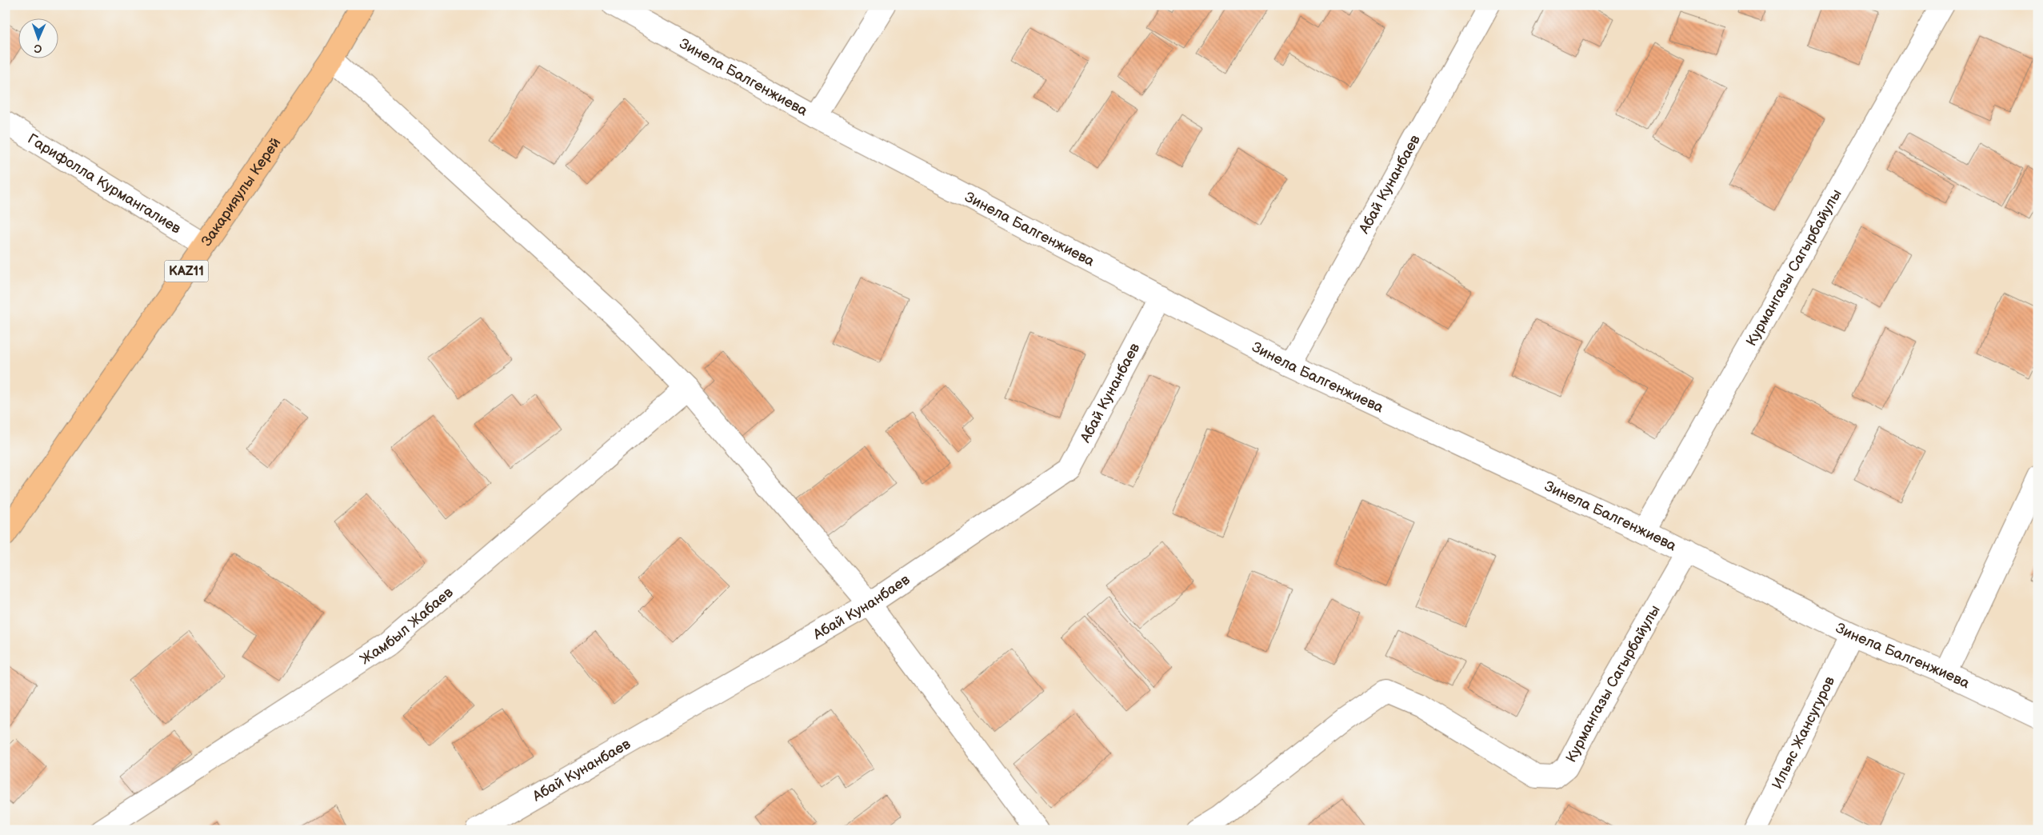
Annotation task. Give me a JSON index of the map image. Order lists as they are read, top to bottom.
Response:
{
  "streets": {
    "highway": ["Закарияулы Керей", "KAZ11"],
    "street": [
      "Зинела Балгенжиева",
      "Гарифолла Курмангалиев",
      "Абай Кунанбаев",
      "Курмангазы Сагырбайулы",
      "Жамбыл Жабаев",
      "Ильяс Жансугуров"
    ]
  },
  "crossings": [
    ["Зинела Балгенжиева", "Абай Кунанбаев"],
    ["Зинела Балгенжиева", "Курмангазы Сагырбайулы"],
    ["Зинела Балгенжиева", "Ильяс Жансугуров"],
    ["Гарифолла Курмангалиев", "Закарияулы Керей"]
  ],
  "north": "bottom"
}
